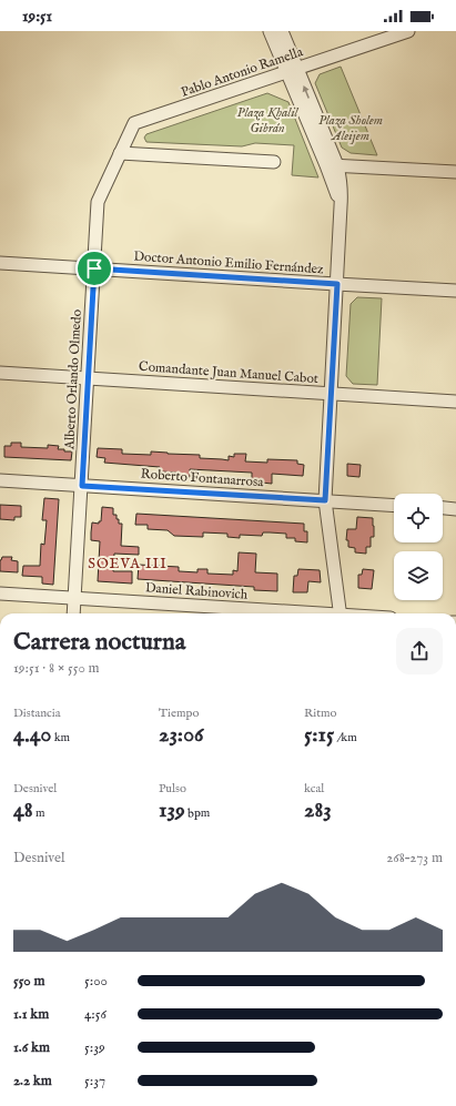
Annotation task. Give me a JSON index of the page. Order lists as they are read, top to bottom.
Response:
{
  "streets": {
    "street": [
      "Pablo Antonio Ramella",
      "Doctor Antonio Emilio Fernández",
      "Comandante Juan Manuel Cabot",
      "Alberto Orlando Olmedo",
      "Roberto Fontanarrosa",
      "Daniel Rabinovich"
    ]
  },
  "crossings": [
    ["Pablo Antonio Ramella", "Alberto Orlando Olmedo"],
    ["Doctor Antonio Emilio Fernández", "Alberto Orlando Olmedo"],
    ["Comandante Juan Manuel Cabot", "Alberto Orlando Olmedo"],
    ["Alberto Orlando Olmedo", "Roberto Fontanarrosa"],
    ["Alberto Orlando Olmedo", "Daniel Rabinovich"]
  ],
  "districts": ["SOEVA III"],
  "parks": ["Plaza Khalil Gibrán", "Plaza Sholem Aleijem"],
  "page": {
    "status": "19:51",
    "heading": ["Carrera nocturna", "19:51 · 8 × 550 m"],
    "stats": [
      ["Distancia", "4.40 km"],
      ["Tiempo", "23:06"],
      ["Ritmo", "5:15 /km"],
      ["Desnivel", "48 m"],
      ["Pulso", "139 bpm"],
      ["kcal", "283"]
    ],
    "chart": ["Desnivel", "268–273 m"],
    "list": [
      {
        "name": "550 m",
        "note": "5:00"
      },
      {
        "name": "1.1 km",
        "note": "4:56"
      },
      {
        "name": "1.6 km",
        "note": "5:39"
      },
      {
        "name": "2.2 km",
        "note": "5:37"
      }
    ]
  }
}
